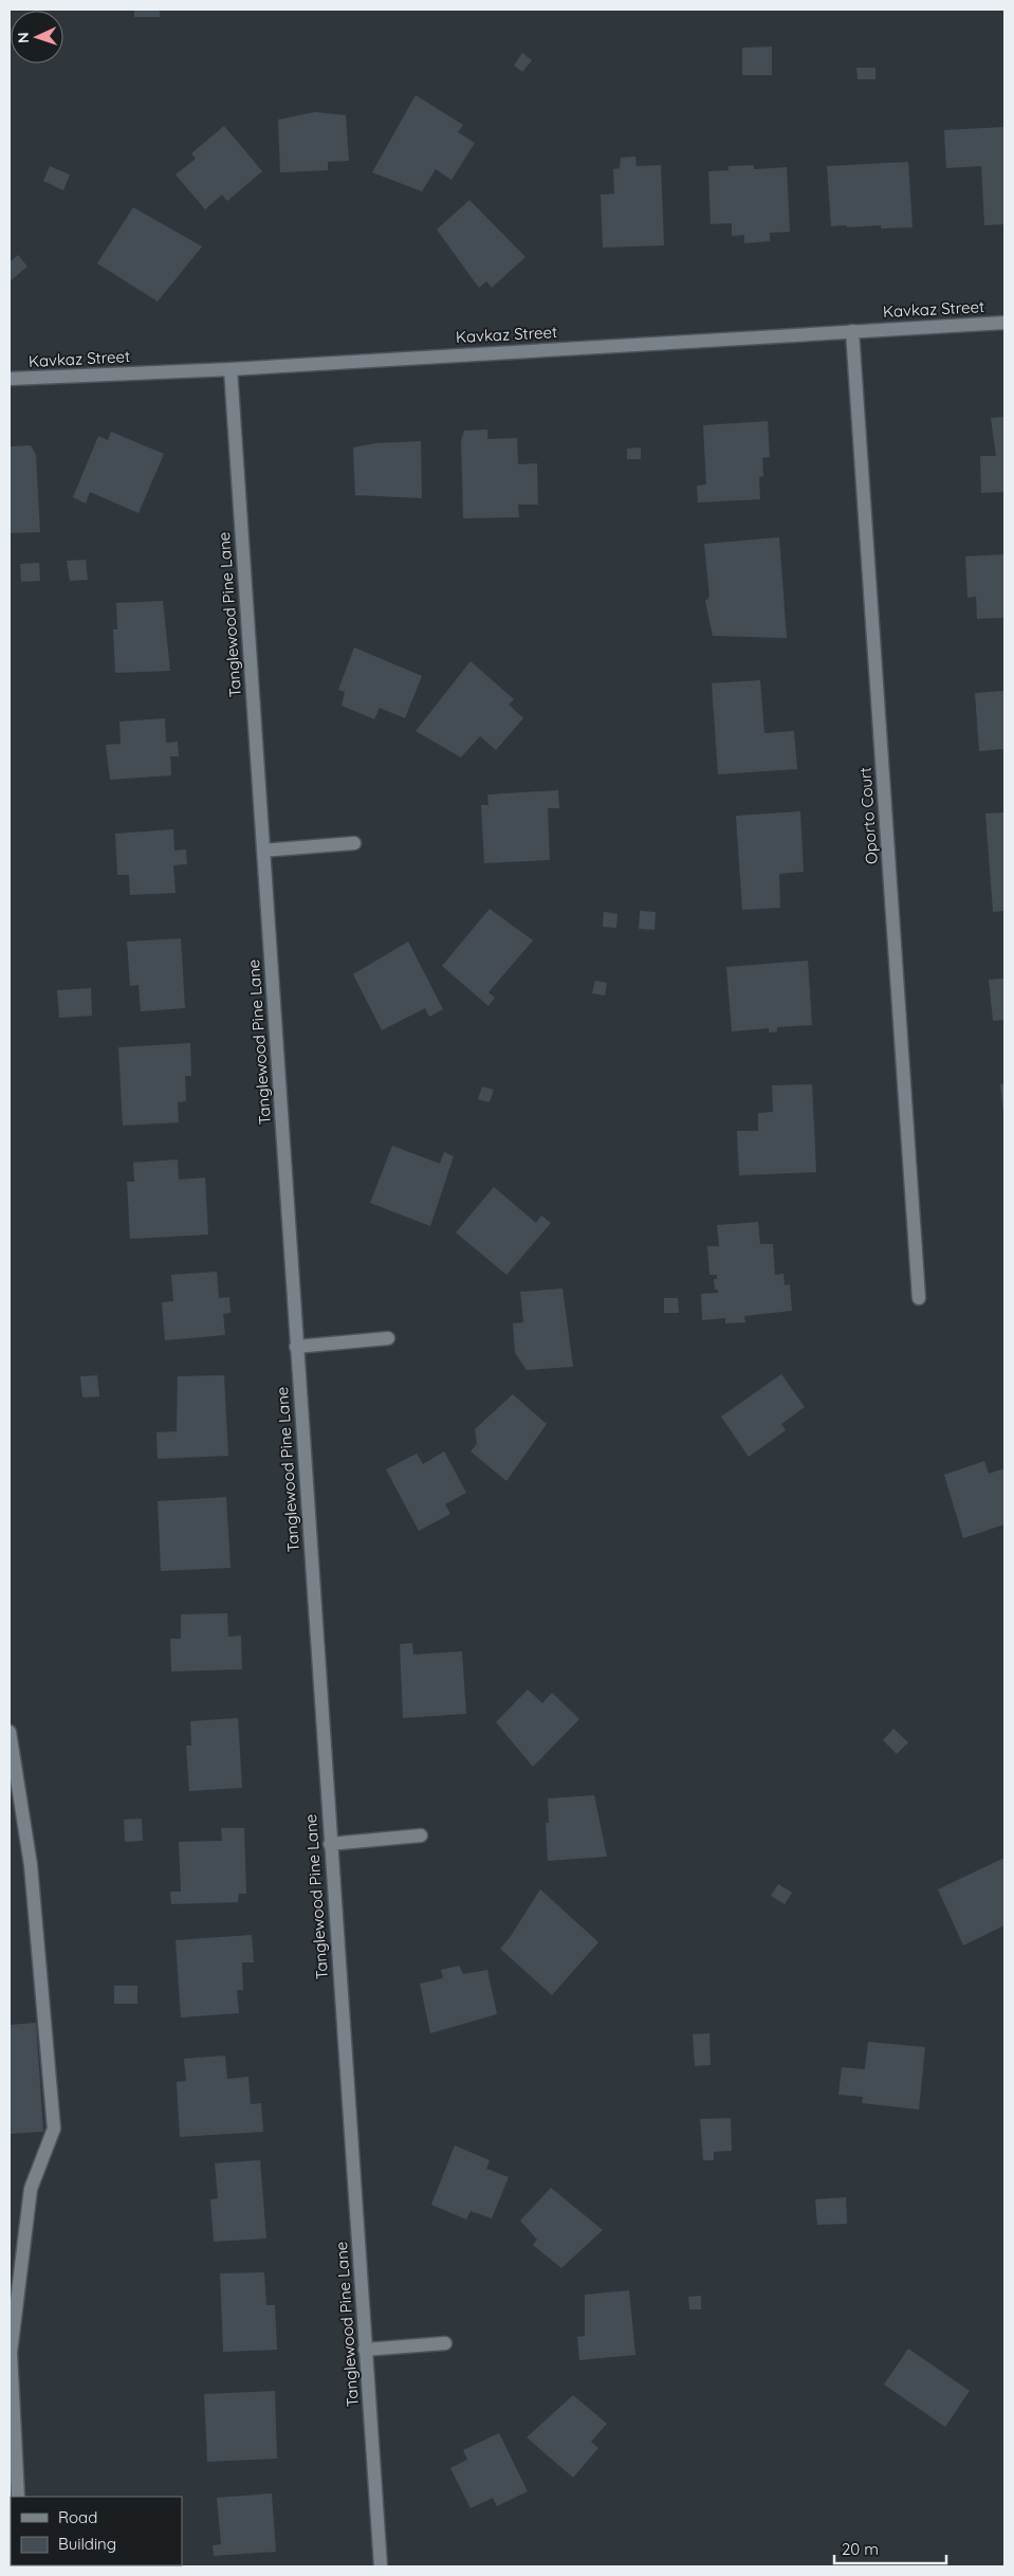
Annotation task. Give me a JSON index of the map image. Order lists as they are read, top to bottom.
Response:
{
  "streets": {
    "street": ["Kavkaz Street", "Tanglewood Pine Lane", "Oporto Court"]
  },
  "crossings": [
    ["Kavkaz Street", "Tanglewood Pine Lane"],
    ["Kavkaz Street", "Oporto Court"]
  ],
  "legend": ["Road", "Building"],
  "scale_bar": "20 m",
  "north": "left"
}
